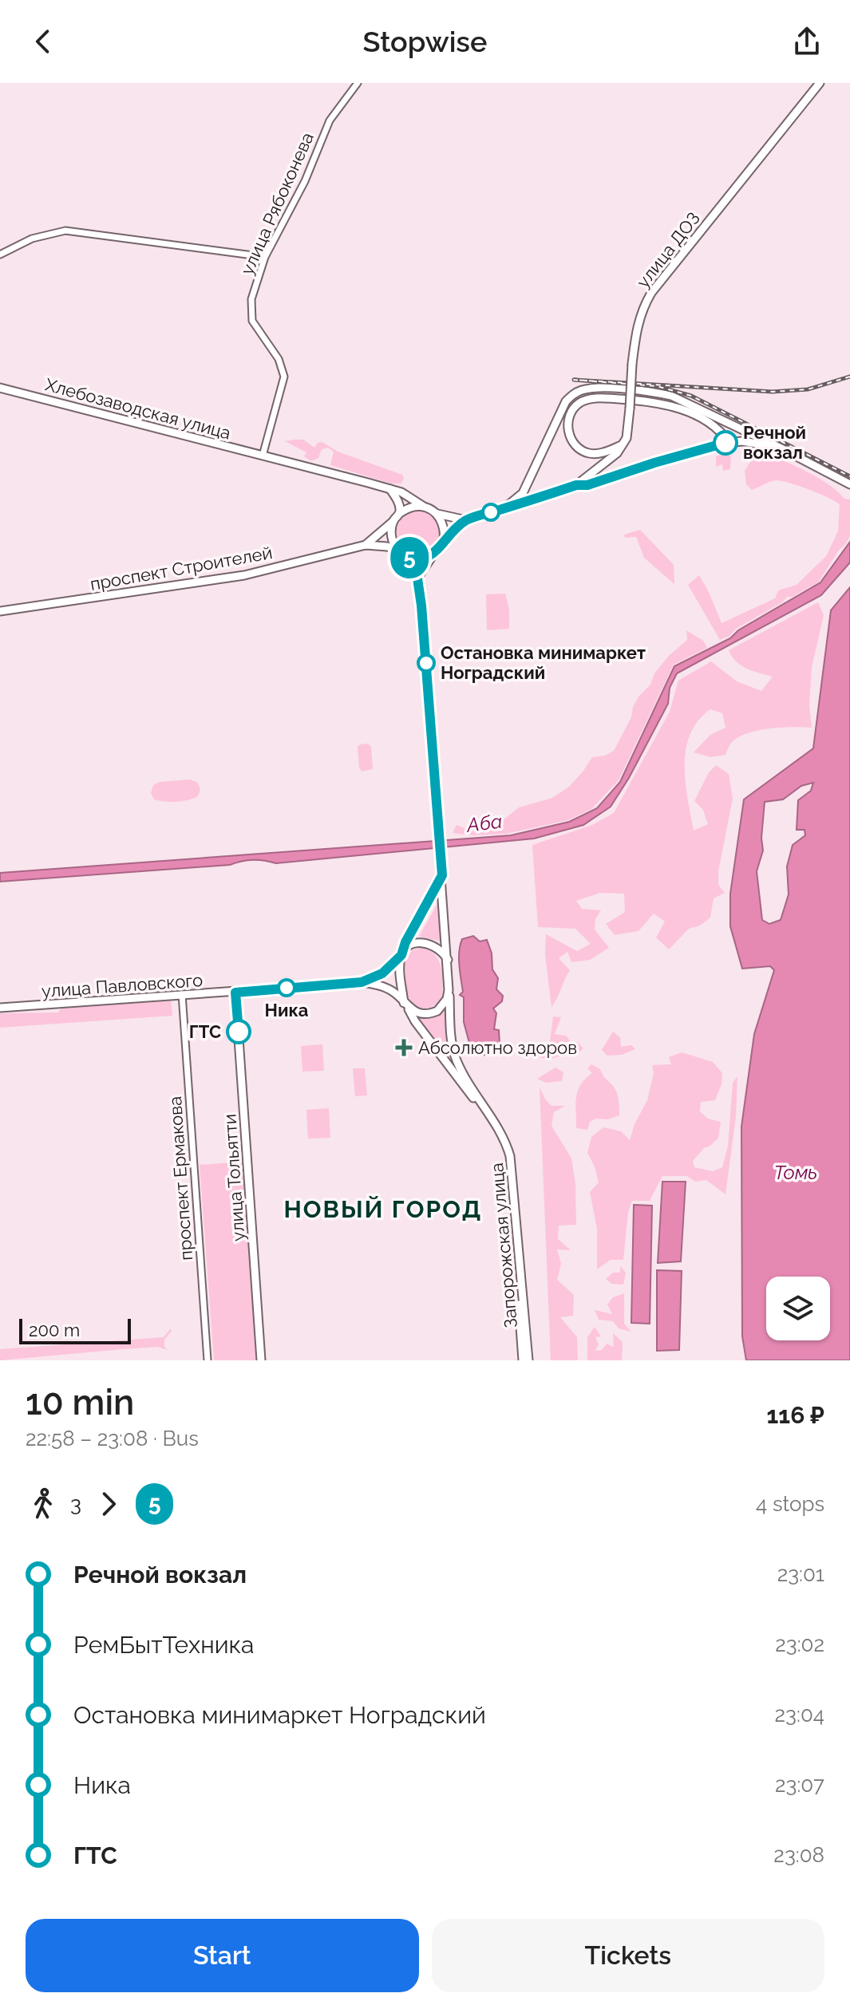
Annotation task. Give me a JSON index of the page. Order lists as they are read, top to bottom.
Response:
{
  "streets": {
    "main road": [
      "улица ДОЗ",
      "Хлебозаводская улица",
      "проспект Строителей",
      "улица Павловского",
      "улица Тольятти",
      "Запорожская улица"
    ],
    "street": ["улица Рябоконева", "проспект Ермакова"]
  },
  "crossings": [
    ["улица Рябоконева", "Хлебозаводская улица"],
    ["улица Павловского", "улица Тольятти"],
    ["улица Павловского", "проспект Ермакова"],
    ["улица Павловского", "Запорожская улица"]
  ],
  "districts": ["НОВЫЙ ГОРОД"],
  "water": ["Аба", "Томь"],
  "places": {
    "other": [
      "Речной вокзал",
      "Остановка минимаркет Ноградский",
      "Ника",
      "ГТС"
    ],
    "health": ["Абсолютно здоров"]
  },
  "lines": ["bus line 5"],
  "scale_bar": "200 m",
  "page": {
    "header": "Stopwise",
    "on_map": "5",
    "scale": "200 m",
    "heading": ["10 min", "22:58 – 23:08 · Bus", "116 ₽"],
    "legs": ["3", "5", "4 stops"],
    "list": [
      {
        "name": "Речной вокзал",
        "value": "23:01"
      },
      {
        "name": "РемБытТехника",
        "value": "23:02"
      },
      {
        "name": "Остановка минимаркет Ноградский",
        "value": "23:04"
      },
      {
        "name": "Ника",
        "value": "23:07"
      },
      {
        "name": "ГТС",
        "value": "23:08"
      }
    ],
    "buttons": ["Start", "Tickets"]
  }
}
